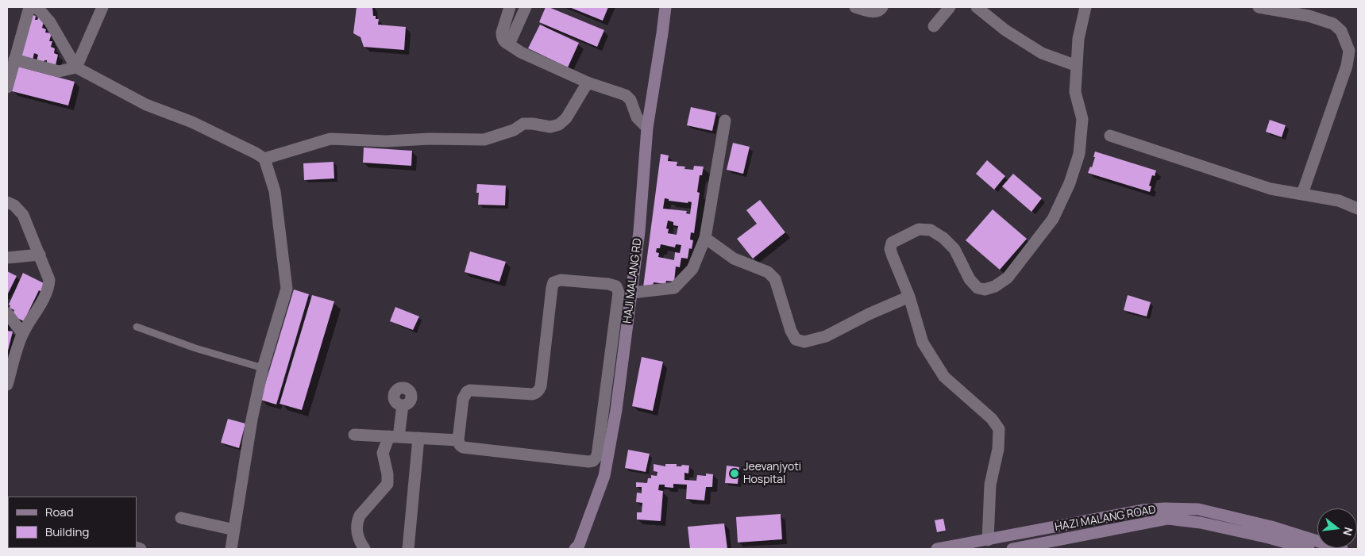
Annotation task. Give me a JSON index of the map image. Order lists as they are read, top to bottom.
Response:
{
  "streets": {
    "main road": ["HAJI MALANG RD", "HAZI MALANG ROAD"]
  },
  "places": ["Jeevanjyoti Hospital"],
  "legend": ["Road", "Building"],
  "north": "right"
}
